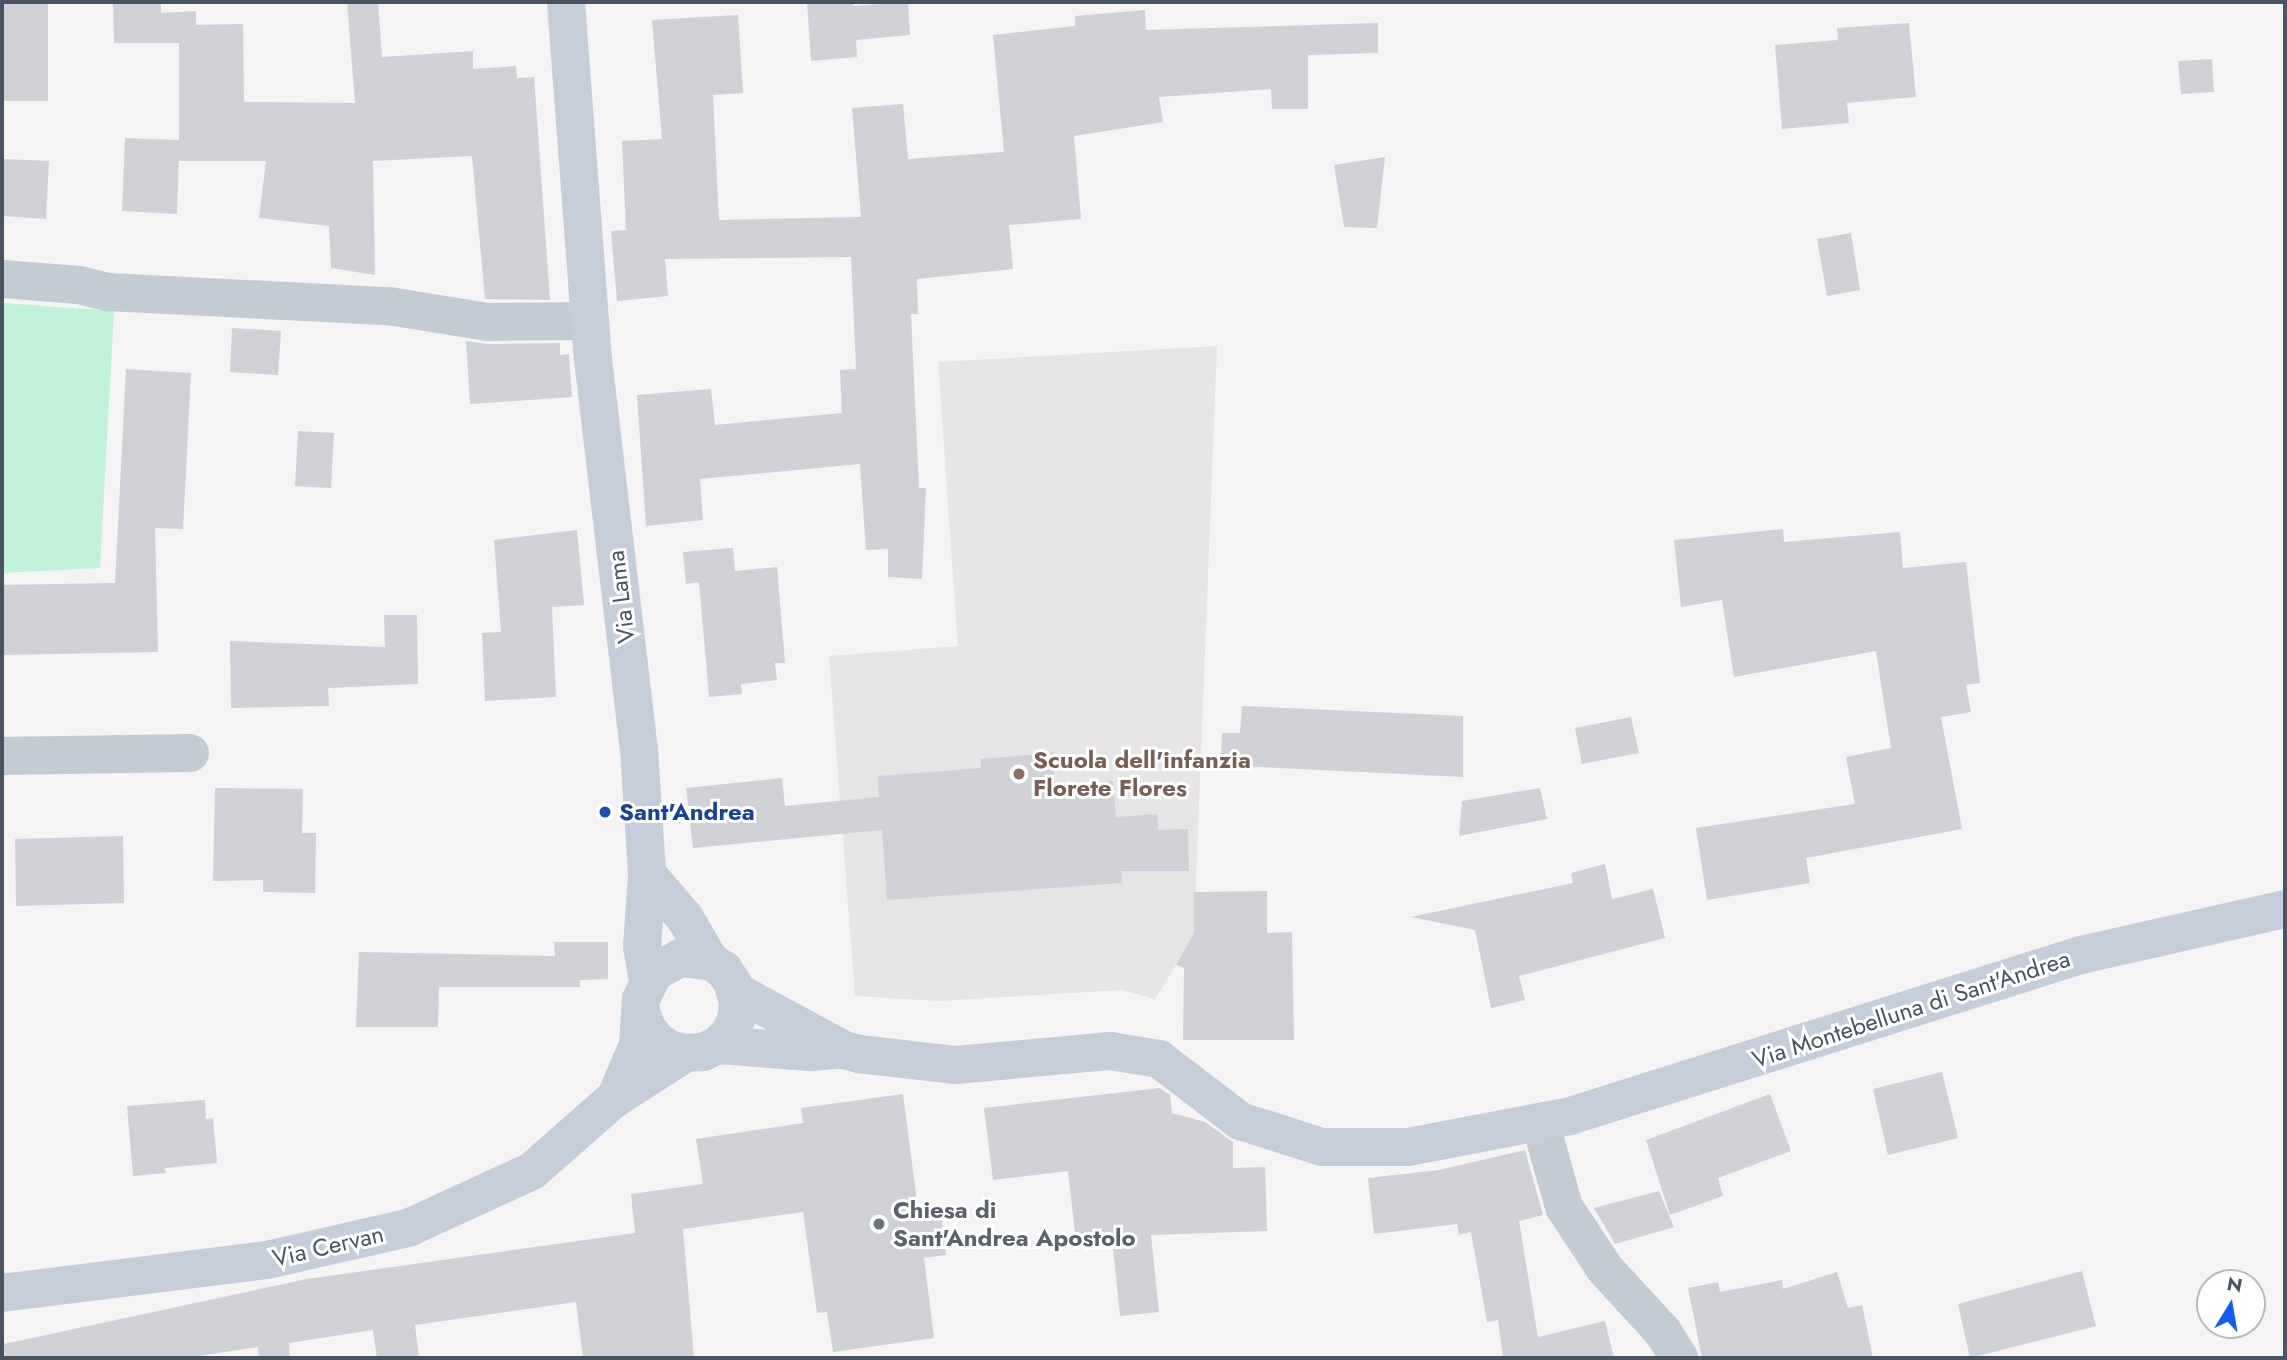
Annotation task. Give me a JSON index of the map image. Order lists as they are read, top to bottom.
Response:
{
  "streets": {
    "street": ["Via Lama", "Via Montebelluna di Sant'Andrea", "Via Cervan"]
  },
  "crossings": [
    ["Via Lama", "Via Cervan"]
  ],
  "places": ["Scuola dell'infanzia Florete Flores", "Sant'Andrea", "Chiesa di Sant'Andrea Apostolo"],
  "north": "top"
}
